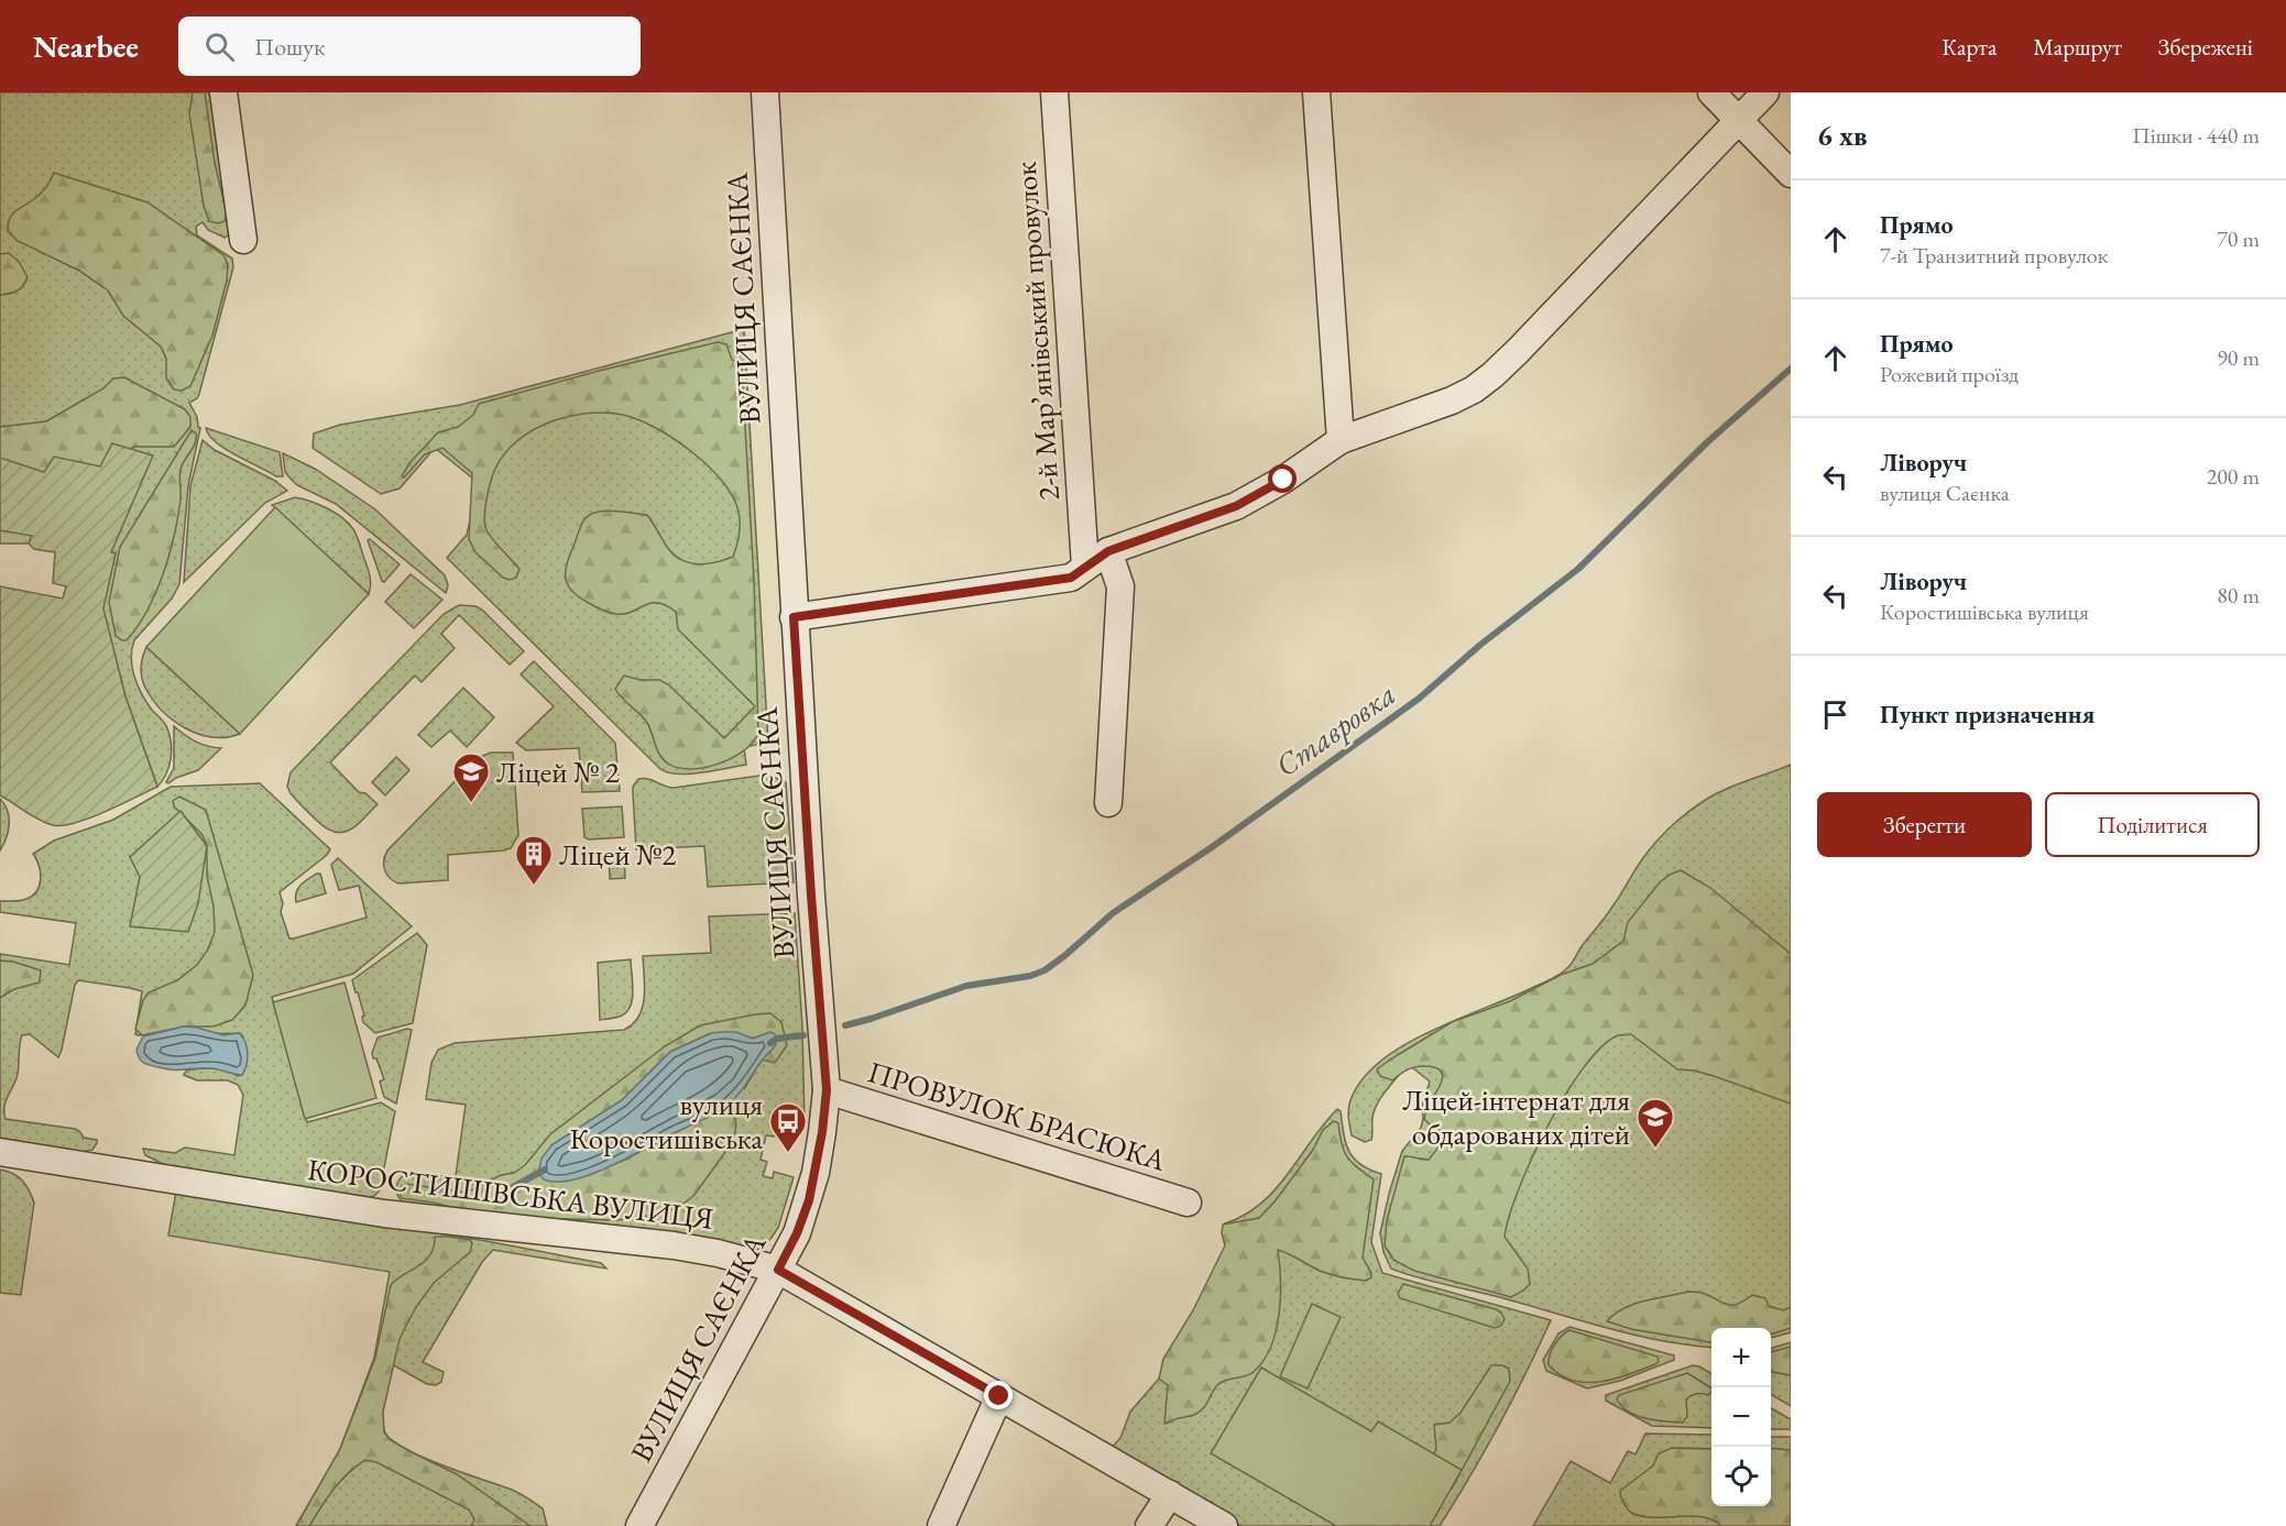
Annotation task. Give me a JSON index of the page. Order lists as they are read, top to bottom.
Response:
{
  "streets": {
    "street": [
      "ВУЛИЦЯ САЄНКА",
      "2-й Марʼянівський провулок",
      "ПРОВУЛОК БРАСЮКА",
      "КОРОСТИШІВСЬКА ВУЛИЦЯ"
    ]
  },
  "crossings": [
    ["ВУЛИЦЯ САЄНКА", "ПРОВУЛОК БРАСЮКА"],
    ["ВУЛИЦЯ САЄНКА", "КОРОСТИШІВСЬКА ВУЛИЦЯ"]
  ],
  "water": ["Ставровка"],
  "places": {
    "school or university": ["Ліцей № 2", "Ліцей-інтернат для обдарованих дітей"],
    "building": ["Ліцей №2"],
    "bus stop": ["вулиця Коростишівська"]
  },
  "page": {
    "header": "Nearbee",
    "search": "Пошук",
    "nav": ["Карта", "Маршрут", "Збережені"],
    "heading": ["6 хв", "Пішки · 440 m"],
    "list": [
      ["Прямо", "7-й Транзитний провулок", "70 m"],
      ["Прямо", "Рожевий проїзд", "90 m"],
      ["Ліворуч", "вулиця Саєнка", "200 m"],
      ["Ліворуч", "Коростишівська вулиця", "80 m"],
      "Пункт призначення"
    ],
    "buttons": ["Зберегти", "Поділитися"],
    "map_buttons": ["+", "−"]
  }
}
